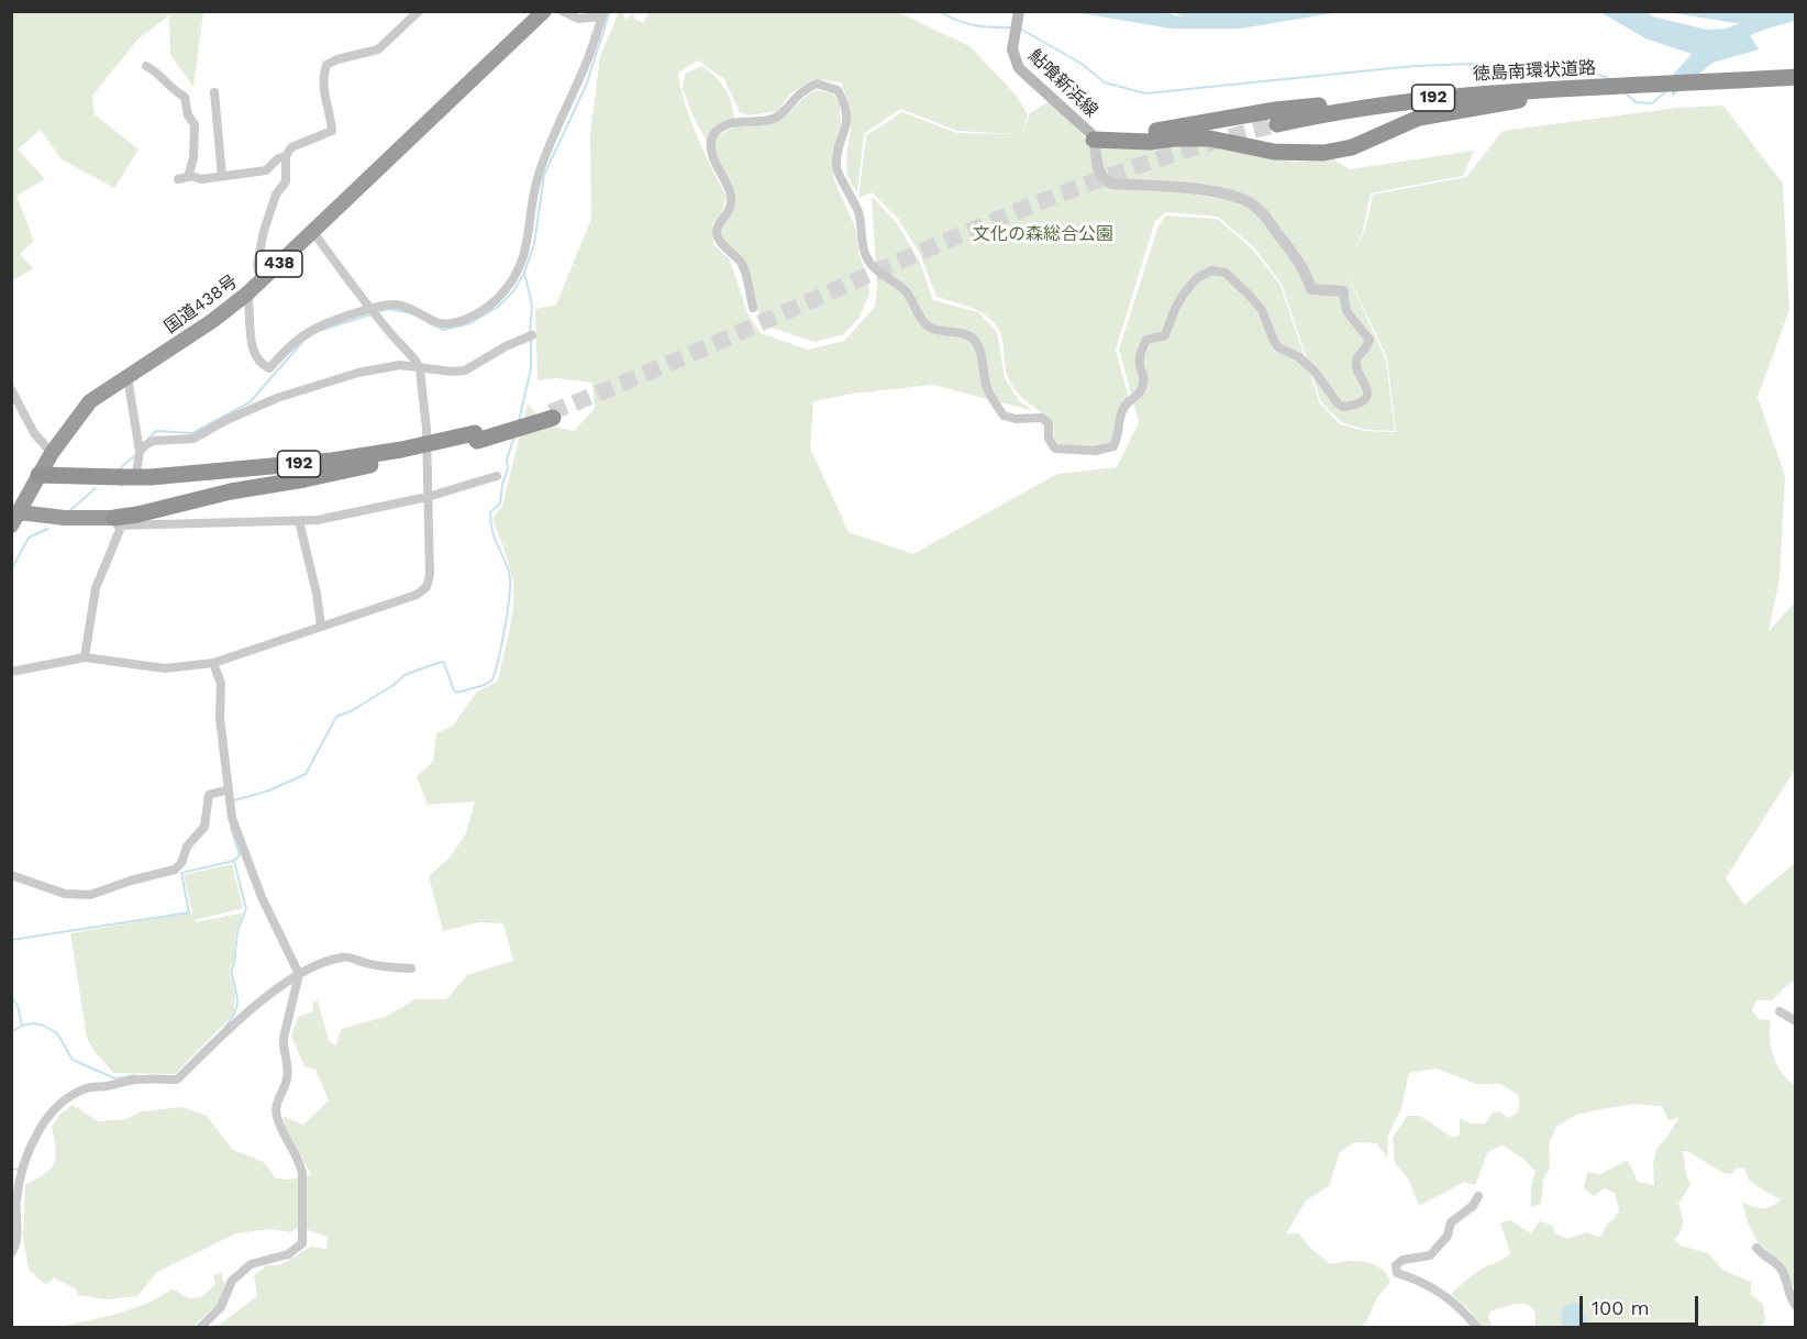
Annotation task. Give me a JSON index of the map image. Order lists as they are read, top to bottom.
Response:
{
  "streets": {
    "highway": [
      "徳島南環状道路",
      "192",
      "438",
      "国道438号"
    ],
    "main road": ["鮎喰新浜線"]
  },
  "crossings": [
    ["192", "国道438号"]
  ],
  "parks": ["文化の森総合公園"],
  "scale_bar": "100 m"
}
